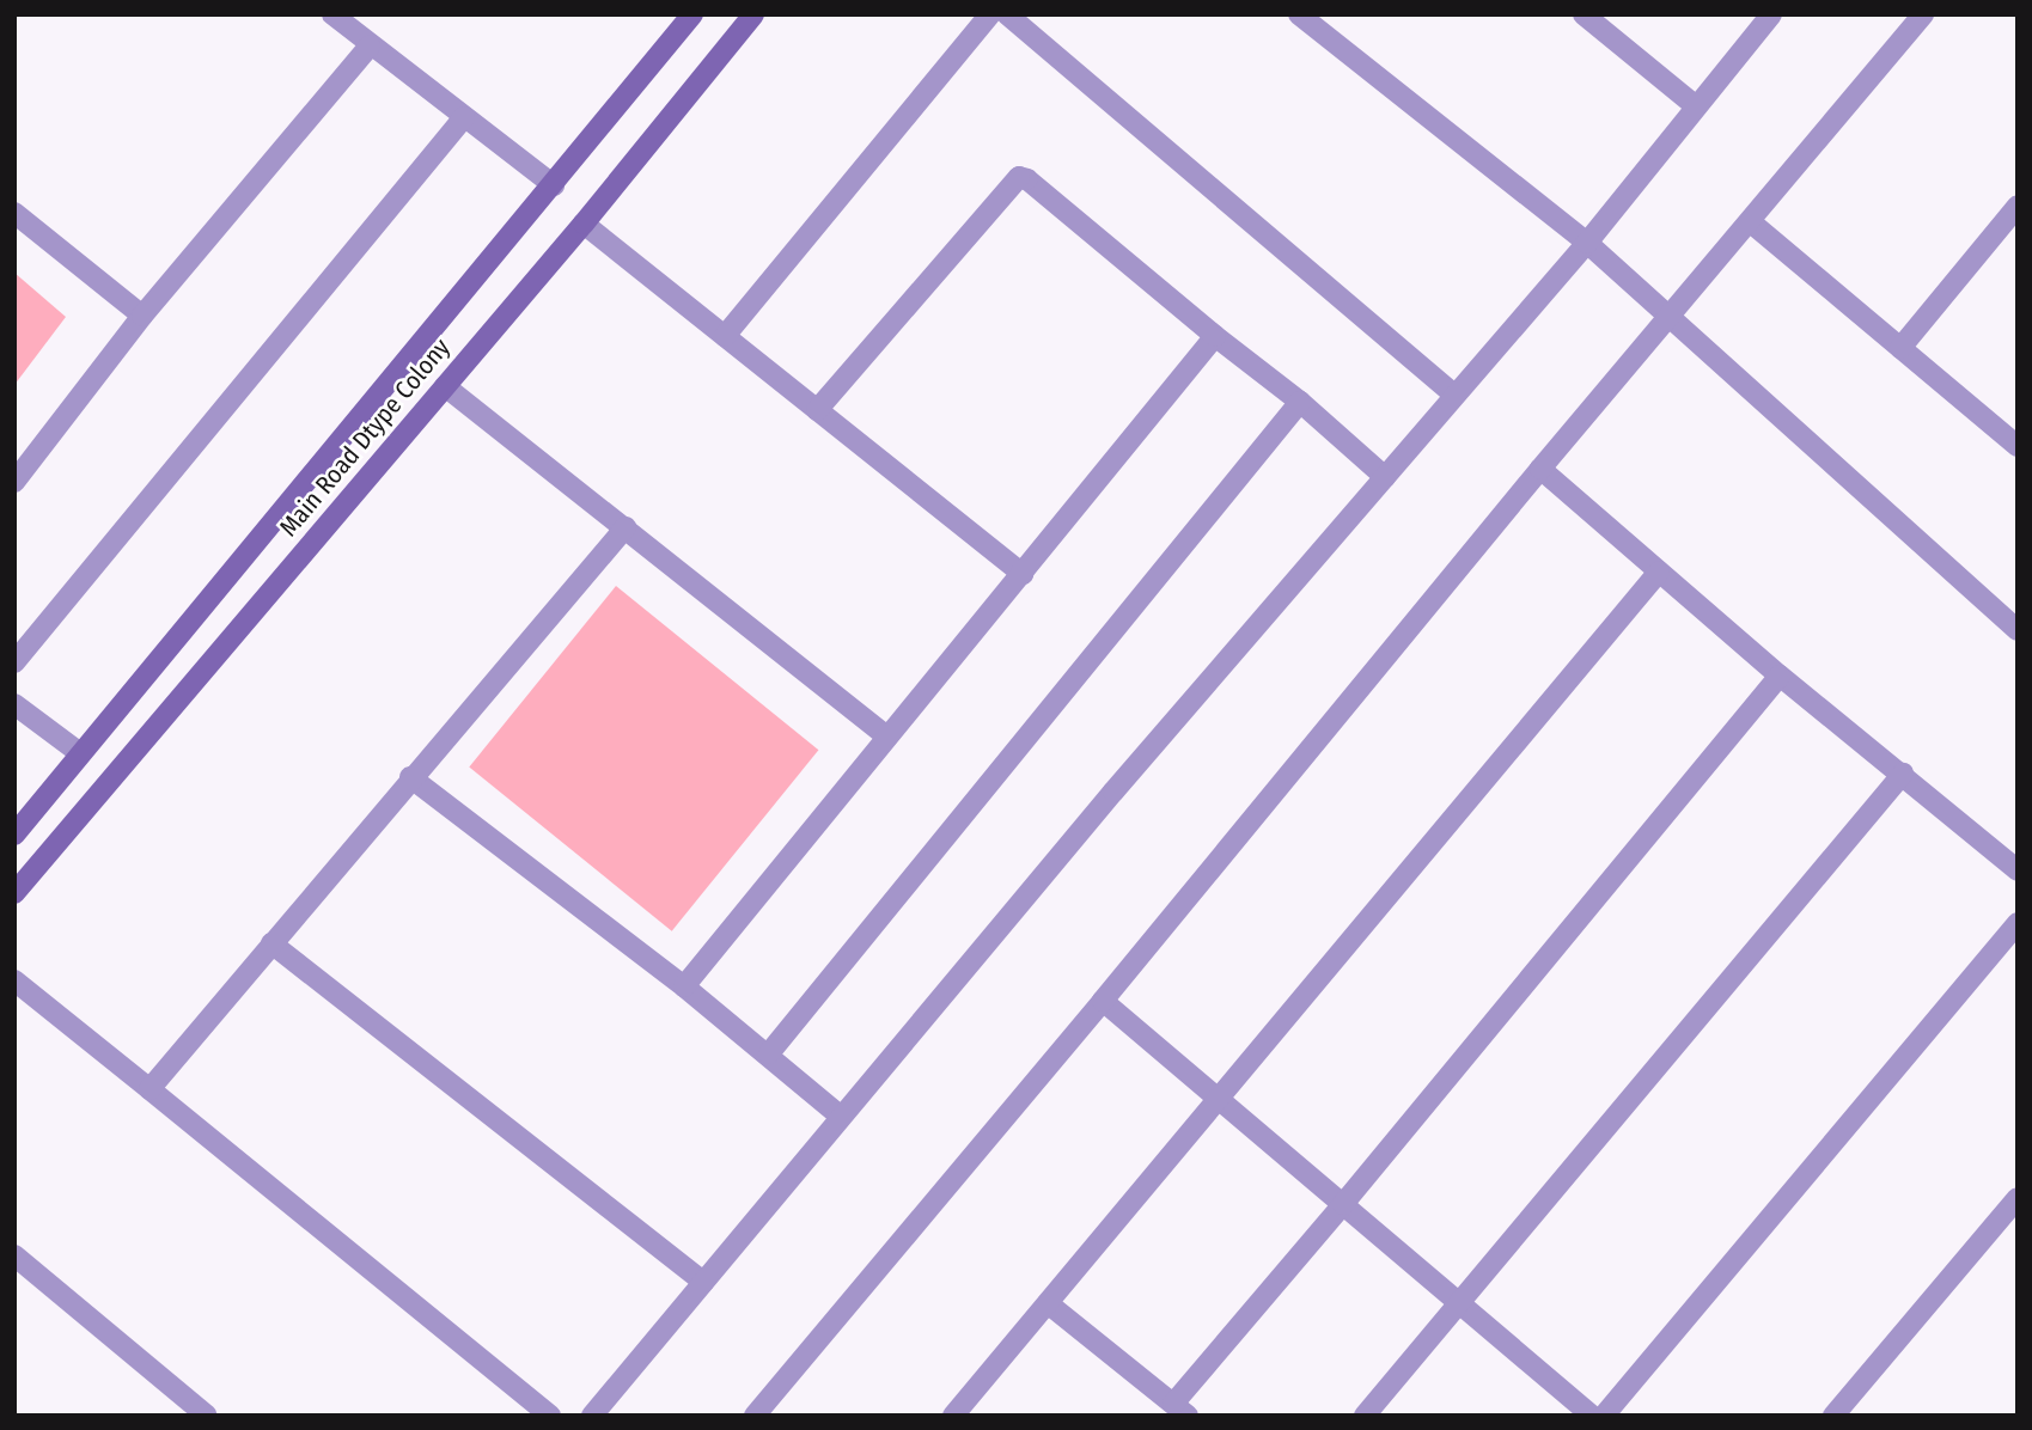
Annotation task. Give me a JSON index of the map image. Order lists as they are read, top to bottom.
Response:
{
  "streets": {
    "main road": ["Main Road Dtype Colony"]
  }
}
